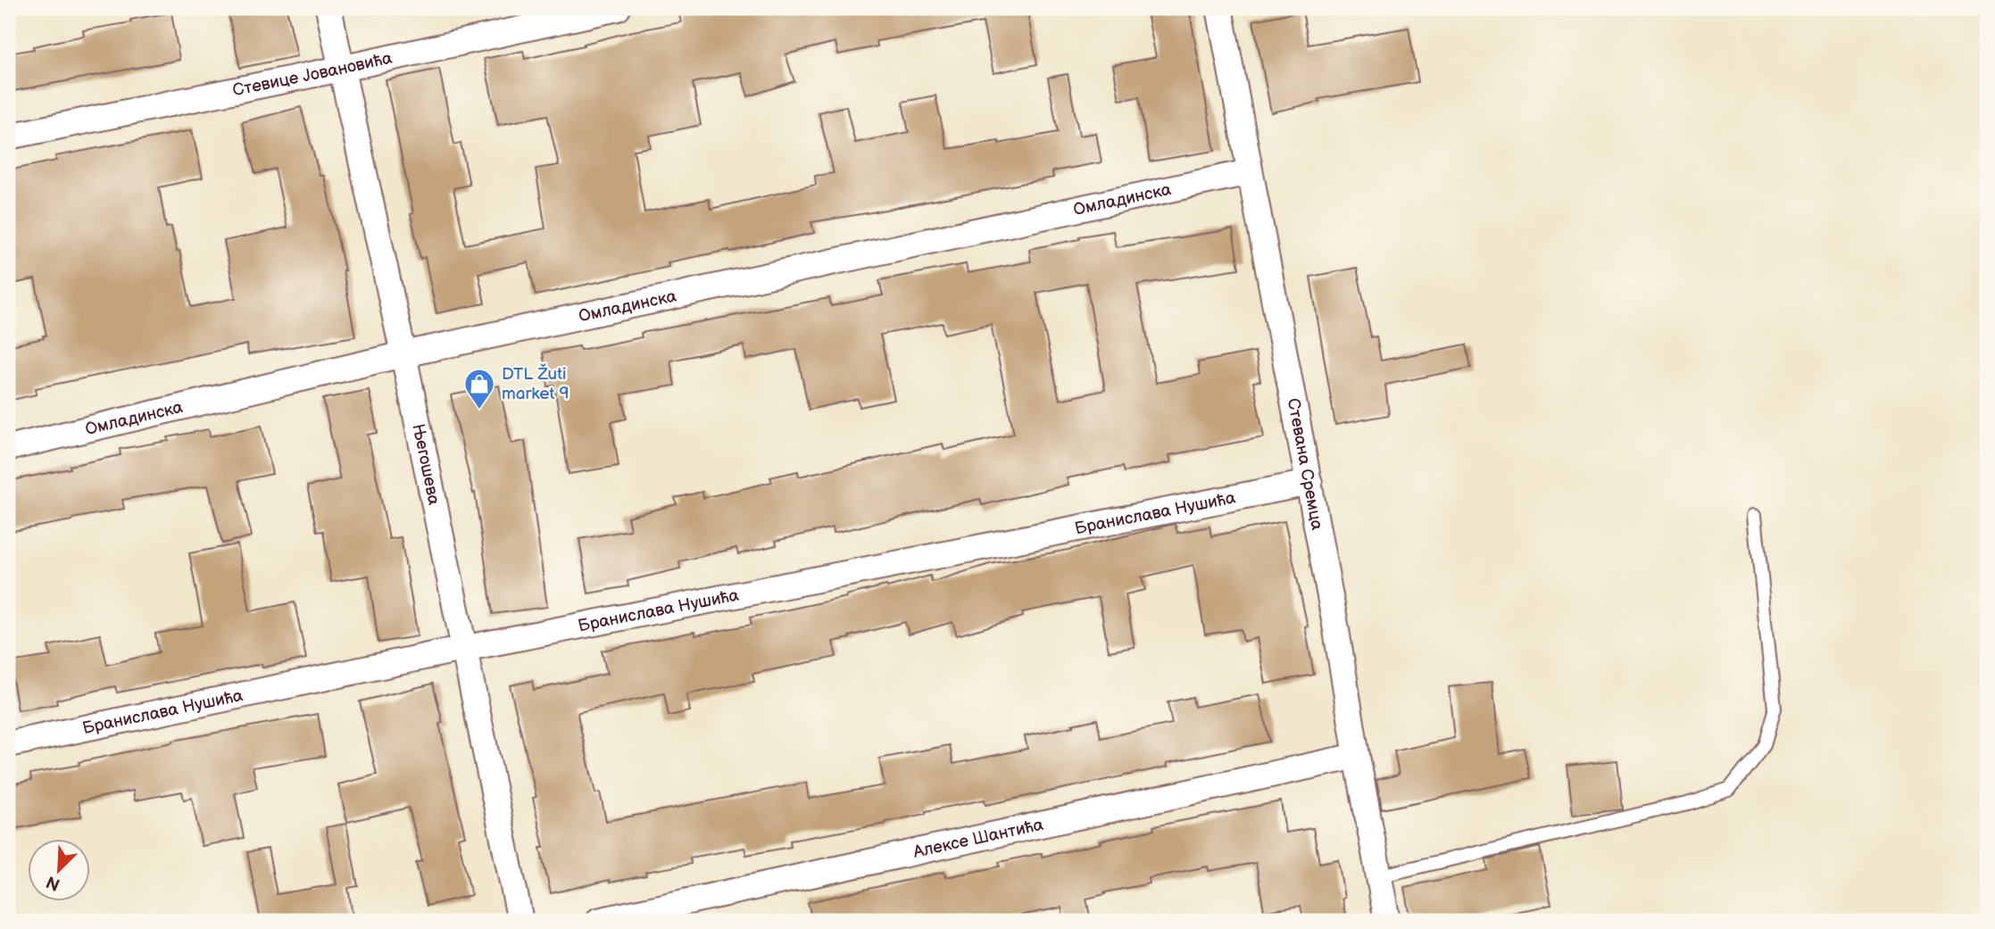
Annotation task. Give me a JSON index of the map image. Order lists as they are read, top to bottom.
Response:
{
  "streets": {
    "street": [
      "Стевице Јовановића",
      "Омладинска",
      "Његошева",
      "Стевана Сремца",
      "Бранислава Нушића",
      "Алексе Шантића"
    ]
  },
  "crossings": [
    ["Стевице Јовановића", "Његошева"],
    ["Омладинска", "Његошева"],
    ["Омладинска", "Стевана Сремца"],
    ["Његошева", "Бранислава Нушића"],
    ["Стевана Сремца", "Бранислава Нушића"],
    ["Стевана Сремца", "Алексе Шантића"]
  ],
  "places": {
    "shop": ["DTL Žuti market 9"]
  },
  "north": "bottom left"
}
